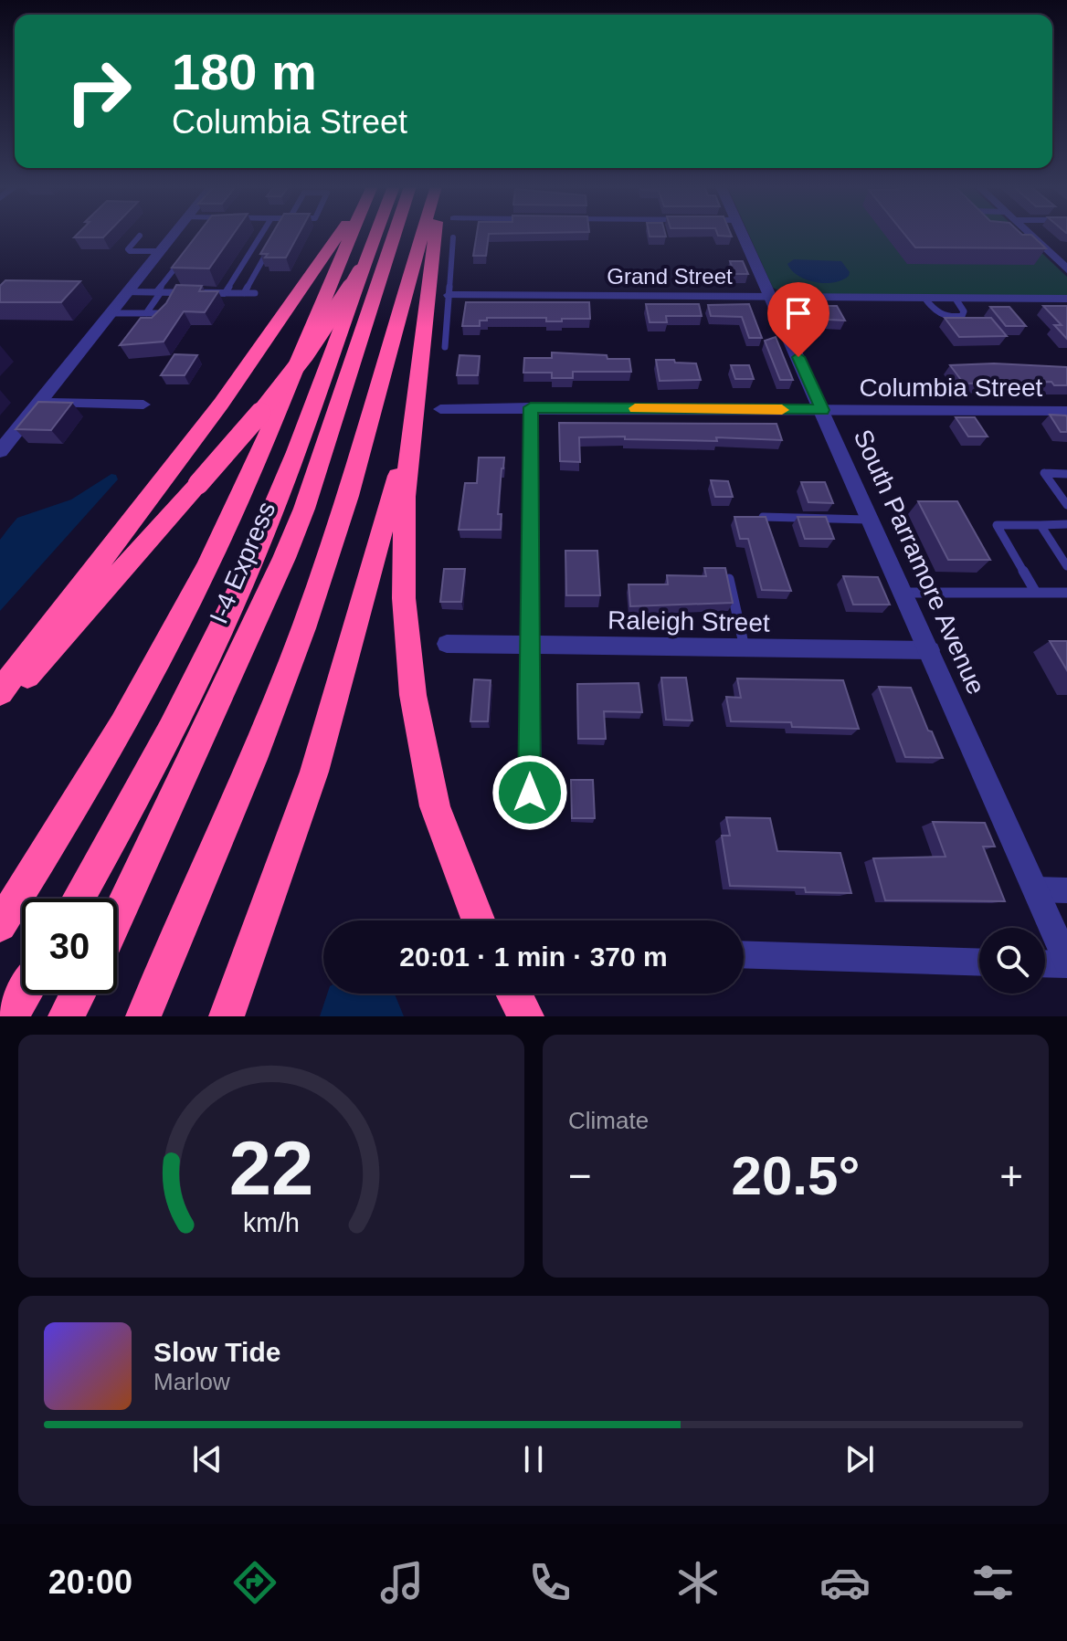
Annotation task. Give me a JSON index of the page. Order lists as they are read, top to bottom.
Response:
{
  "streets": {
    "highway": ["I-4 Express"],
    "street": [
      "Grand Street",
      "Columbia Street",
      "South Parramore Avenue",
      "Raleigh Street"
    ]
  },
  "crossings": [
    ["Grand Street", "South Parramore Avenue"],
    ["Columbia Street", "South Parramore Avenue"],
    ["South Parramore Avenue", "Raleigh Street"]
  ],
  "page": {
    "turn": ["180 m", "Columbia Street"],
    "limit": "30",
    "trip": "20:01 · 1 min · 370 m",
    "tile": "Climate",
    "heat": ["−", "20.5°", "+"],
    "song": ["Slow Tide", "Marlow"],
    "tabs": "20:00",
    "gauge": ["22", "km/h"]
  }
}
